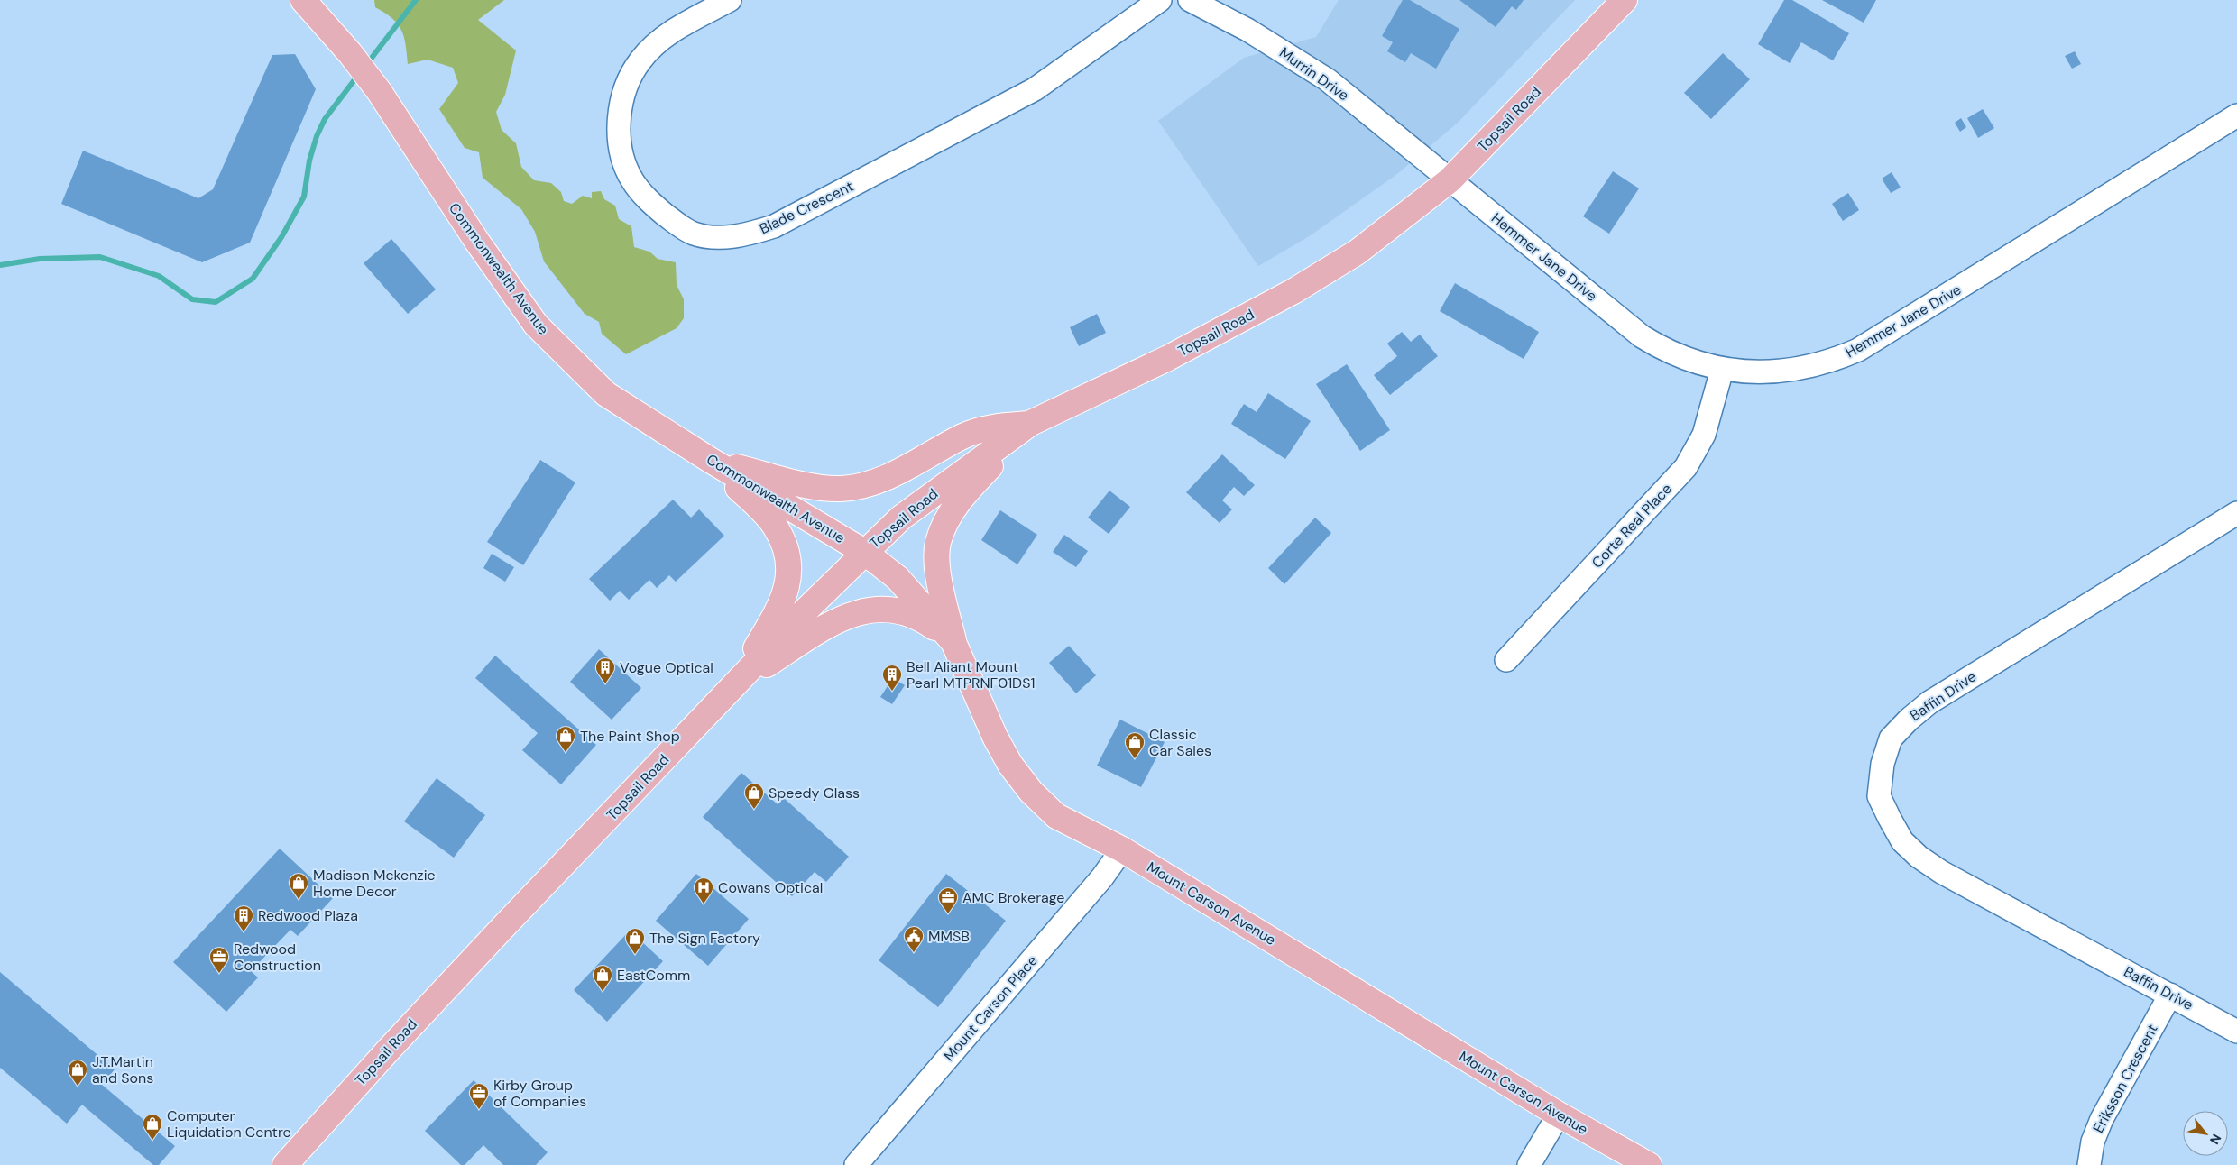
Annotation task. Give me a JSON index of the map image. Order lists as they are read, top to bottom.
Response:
{
  "streets": {
    "main road": ["Topsail Road", "Commonwealth Avenue", "Mount Carson Avenue"],
    "street": [
      "Murrin Drive",
      "Blade Crescent",
      "Hemmer Jane Drive",
      "Corte Real Place",
      "Baffin Drive",
      "Mount Carson Place",
      "Eriksson Crescent"
    ]
  },
  "crossings": [
    ["Murrin Drive", "Topsail Road"],
    ["Murrin Drive", "Hemmer Jane Drive"],
    ["Topsail Road", "Hemmer Jane Drive"],
    ["Topsail Road", "Commonwealth Avenue"],
    ["Topsail Road", "Mount Carson Avenue"],
    ["Hemmer Jane Drive", "Corte Real Place"],
    ["Commonwealth Avenue", "Mount Carson Avenue"],
    ["Baffin Drive", "Eriksson Crescent"],
    ["Mount Carson Avenue", "Mount Carson Place"]
  ],
  "places": {
    "building": ["Vogue Optical", "Bell Aliant Mount Pearl MTPRNF01DS1", "Redwood Plaza"],
    "shop": [
      "The Paint Shop",
      "Classic Car Sales",
      "Speedy Glass",
      "Madison Mckenzie Home Decor",
      "The Sign Factory",
      "EastComm",
      "J.T.Martin and Sons",
      "Computer Liquidation Centre"
    ],
    "hospital": ["Cowans Optical"],
    "office": ["AMC Brokerage", "Redwood Construction", "Kirby Group of Companies"],
    "public building": ["MMSB"]
  },
  "north": "bottom right"
}
